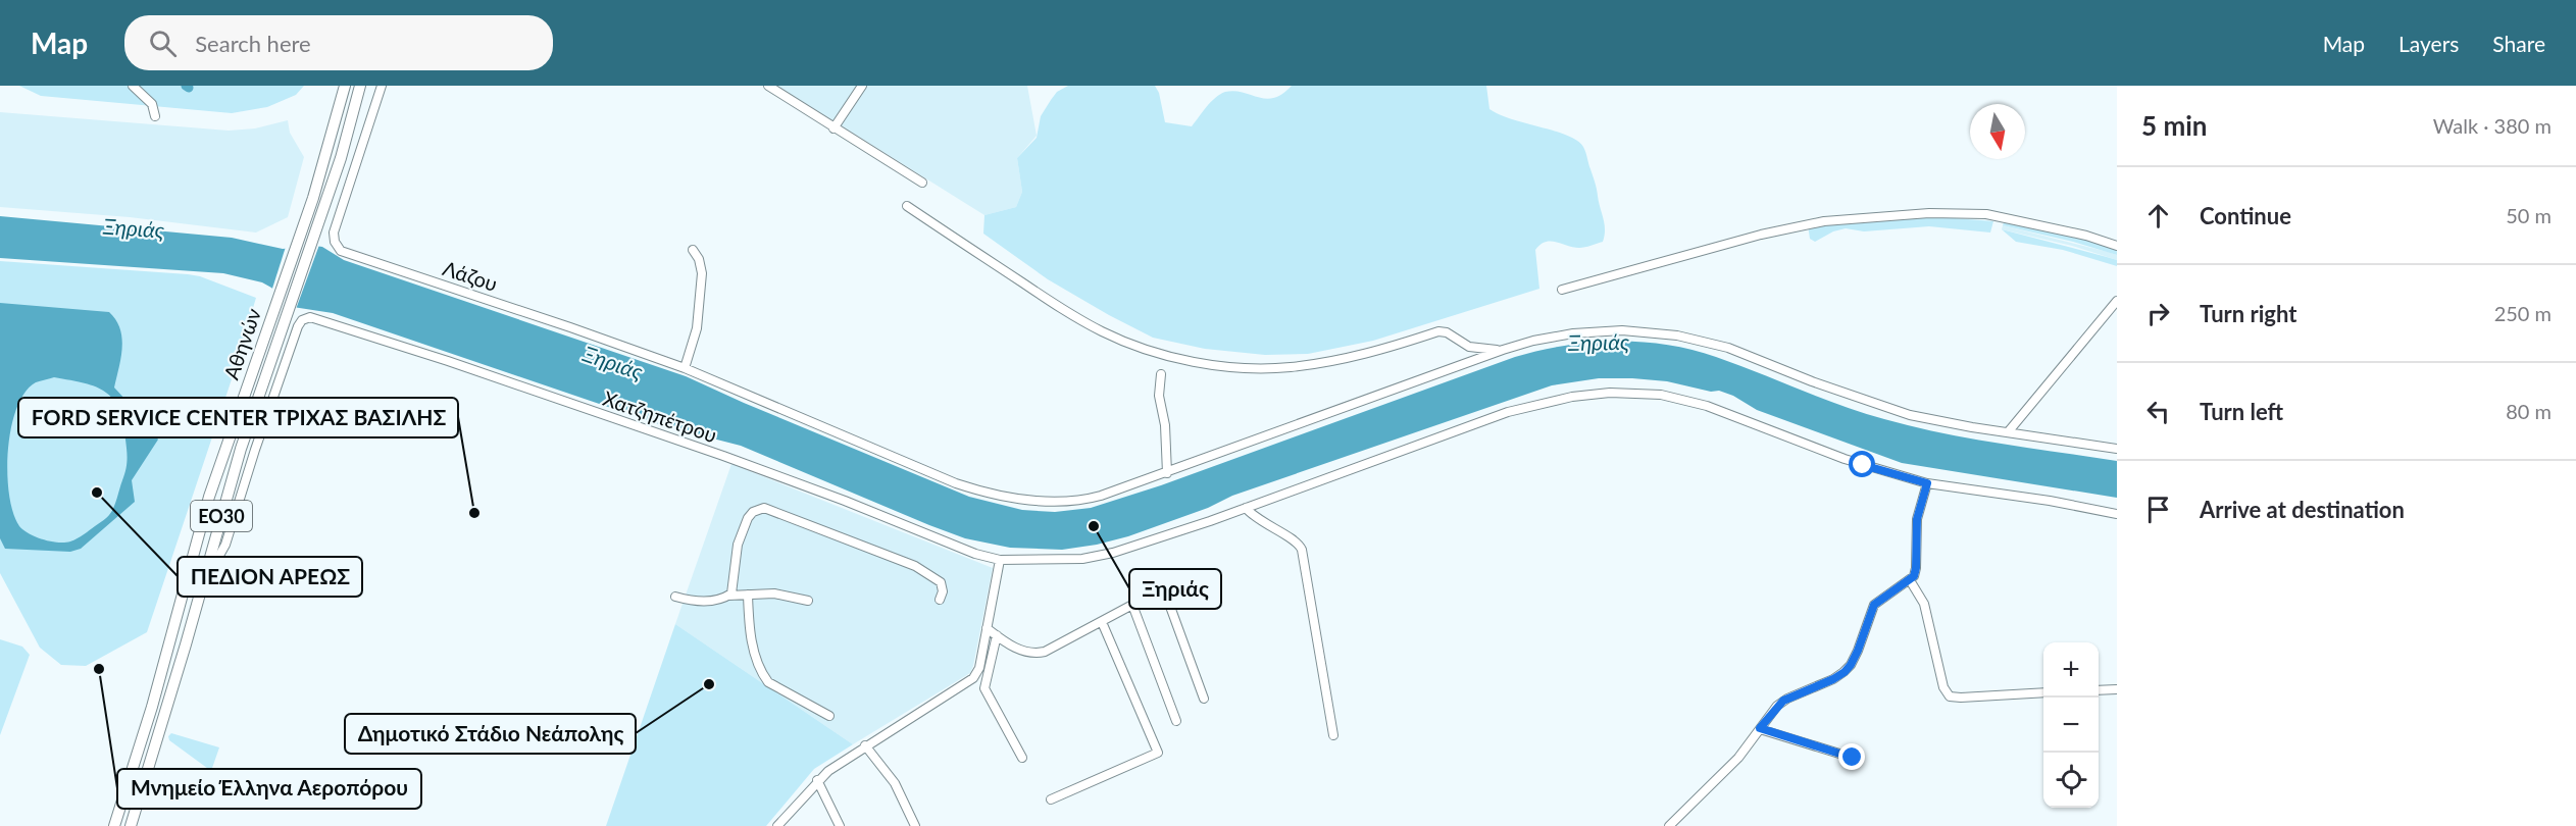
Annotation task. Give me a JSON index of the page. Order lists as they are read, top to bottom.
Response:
{
  "streets": {
    "main road": ["Αθηνών", "ΕΟ30"],
    "street": ["Λάζου", "Χατζηπέτρου"]
  },
  "crossings": [
    ["Αθηνών", "Χατζηπέτρου"]
  ],
  "water": ["Ξηριάς"],
  "places": [
    "ΠΕΔΙΟΝ ΑΡΕΩΣ",
    "FORD SERVICE CENTER ΤΡΙΧΑΣ ΒΑΣΙΛΗΣ",
    "Ξηριάς",
    "Μνημείο Έλληνα Αεροπόρου",
    "Δημοτικό Στάδιο Νεάπολης"
  ],
  "north": "bottom",
  "page": {
    "header": "Map",
    "search": "Search here",
    "nav": ["Map", "Layers", "Share"],
    "heading": ["5 min", "Walk · 380 m"],
    "list": [
      ["Continue", "50 m"],
      ["Turn right", "250 m"],
      ["Turn left", "80 m"],
      "Arrive at destination"
    ],
    "map_buttons": ["+", "−"]
  }
}
